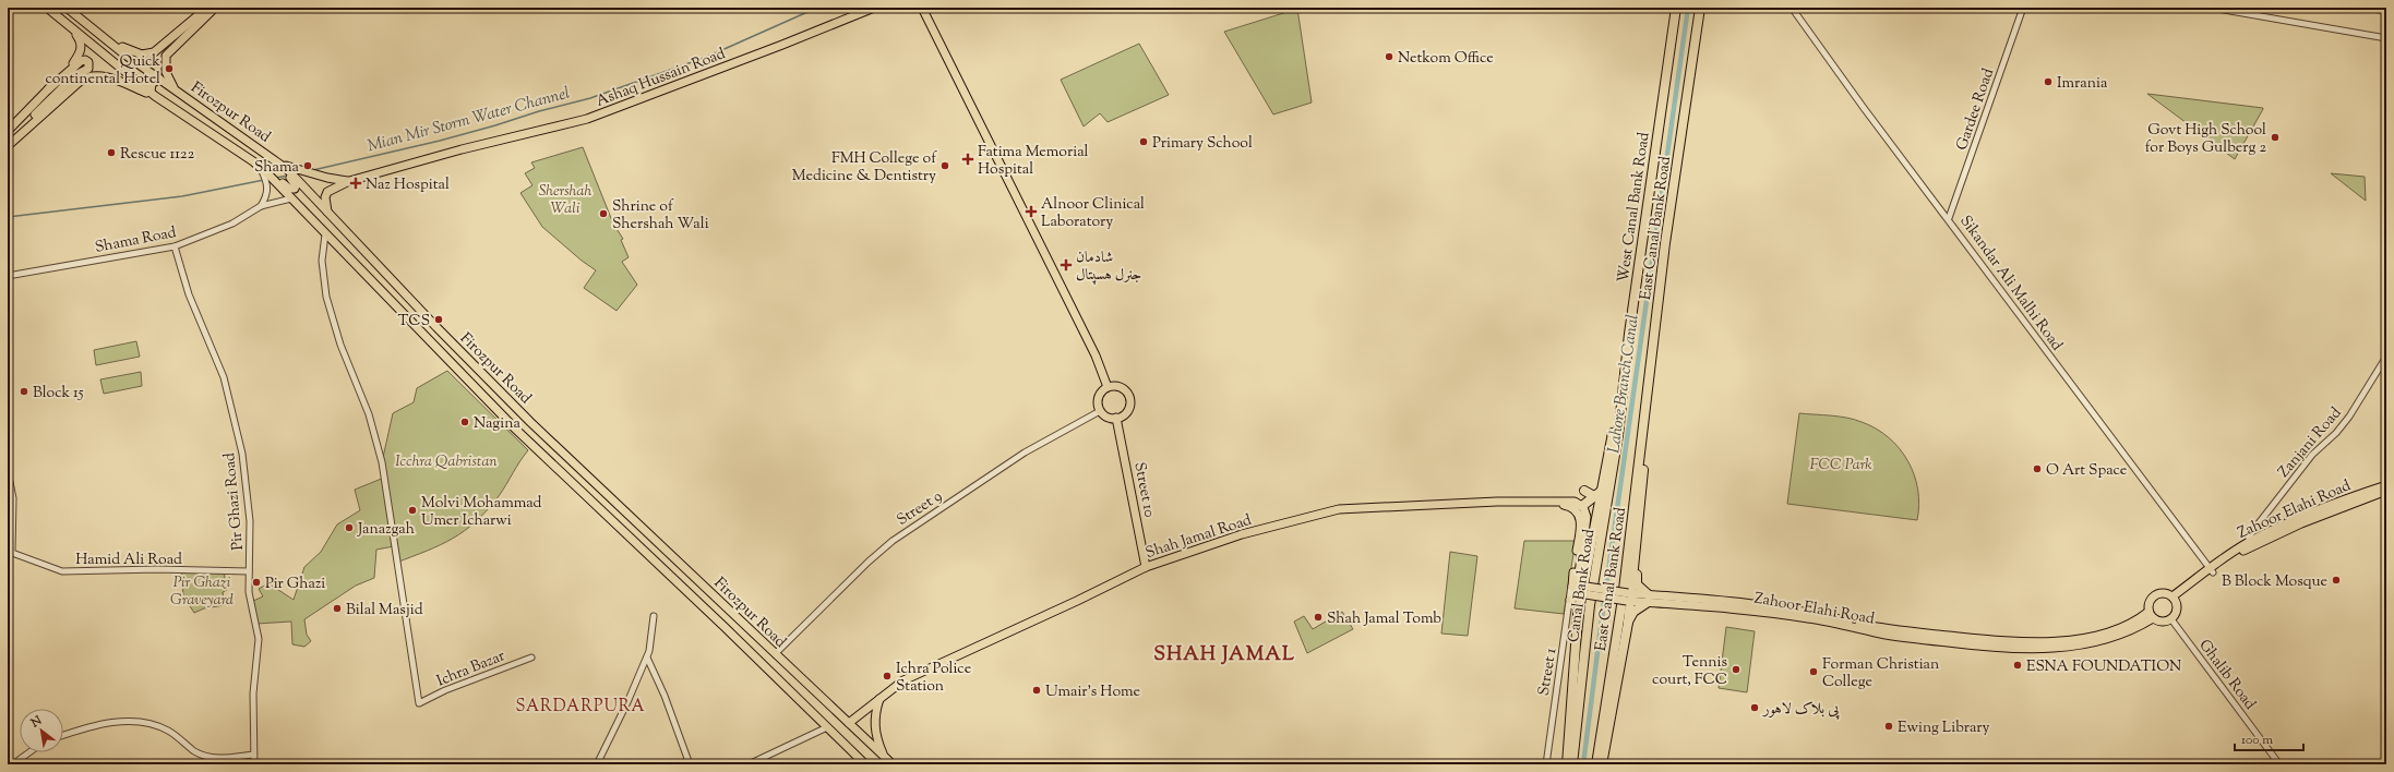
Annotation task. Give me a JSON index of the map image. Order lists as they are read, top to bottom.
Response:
{
  "streets": {
    "highway": ["West Canal Bank Road", "East Canal Bank Road", "Canal Bank Road"],
    "main road": [
      "Ashaq Hussain Road",
      "Firozpur Road",
      "Street 10",
      "Zahoor Elahi Road",
      "Shah Jamal Road"
    ],
    "street": [
      "Gardee Road",
      "Shama Road",
      "Sikandar Ali Malhi Road",
      "Zanjani Road",
      "Pir Ghazi Road",
      "Street 9",
      "Hamid Ali Road",
      "Ichra Bazar",
      "Street 1",
      "Ghalib Road"
    ]
  },
  "crossings": [
    ["Ashaq Hussain Road", "Firozpur Road"],
    ["Gardee Road", "Sikandar Ali Malhi Road"],
    ["Firozpur Road", "Shama Road"],
    ["Firozpur Road", "Street 9"],
    ["Firozpur Road", "Shah Jamal Road"],
    ["Firozpur Road", "Ichra Bazar"],
    ["West Canal Bank Road", "Canal Bank Road"],
    ["Shama Road", "Pir Ghazi Road"],
    ["Sikandar Ali Malhi Road", "Zahoor Elahi Road"],
    ["Zanjani Road", "Zahoor Elahi Road"],
    ["Street 10", "Street 9"],
    ["Street 10", "Shah Jamal Road"],
    ["Pir Ghazi Road", "Hamid Ali Road"],
    ["Zahoor Elahi Road", "Ghalib Road"]
  ],
  "districts": ["SHAH JAMAL", "SARDARPURA"],
  "water": ["Mian Mir Storm Water Channel", "Lahore Branch Canal"],
  "parks": [
    "Shershah Wali",
    "Icchra Qabristan",
    "FCC Park",
    "Pir Ghazi Graveyard"
  ],
  "places": {
    "other": [
      "Netkom Office",
      "Quick continental Hotel",
      "Imrania",
      "Govt High School for Boys Gulberg 2",
      "Primary School",
      "Rescue 1122",
      "Shama",
      "FMH College of Medicine & Dentistry",
      "Shrine of Shershah Wali",
      "TCS",
      "Block 15",
      "Nagina",
      "O Art Space",
      "Molvi Mohammad Umer Icharwi",
      "Janazgah",
      "B Block Mosque",
      "Pir Ghazi",
      "Bilal Masjid",
      "Shah Jamal Tomb",
      "ESNA FOUNDATION",
      "Tennis court, FCC",
      "Forman Christian College",
      "Ichra Police Station",
      "Umair's Home",
      "پی بلاک لاہور",
      "Ewing Library"
    ],
    "health": [
      "Fatima Memorial Hospital",
      "Naz Hospital",
      "Alnoor Clinical Laboratory",
      "شادمان جنرل ہسپتال"
    ]
  },
  "scale_bar": "100 m",
  "north": "top left"
}
